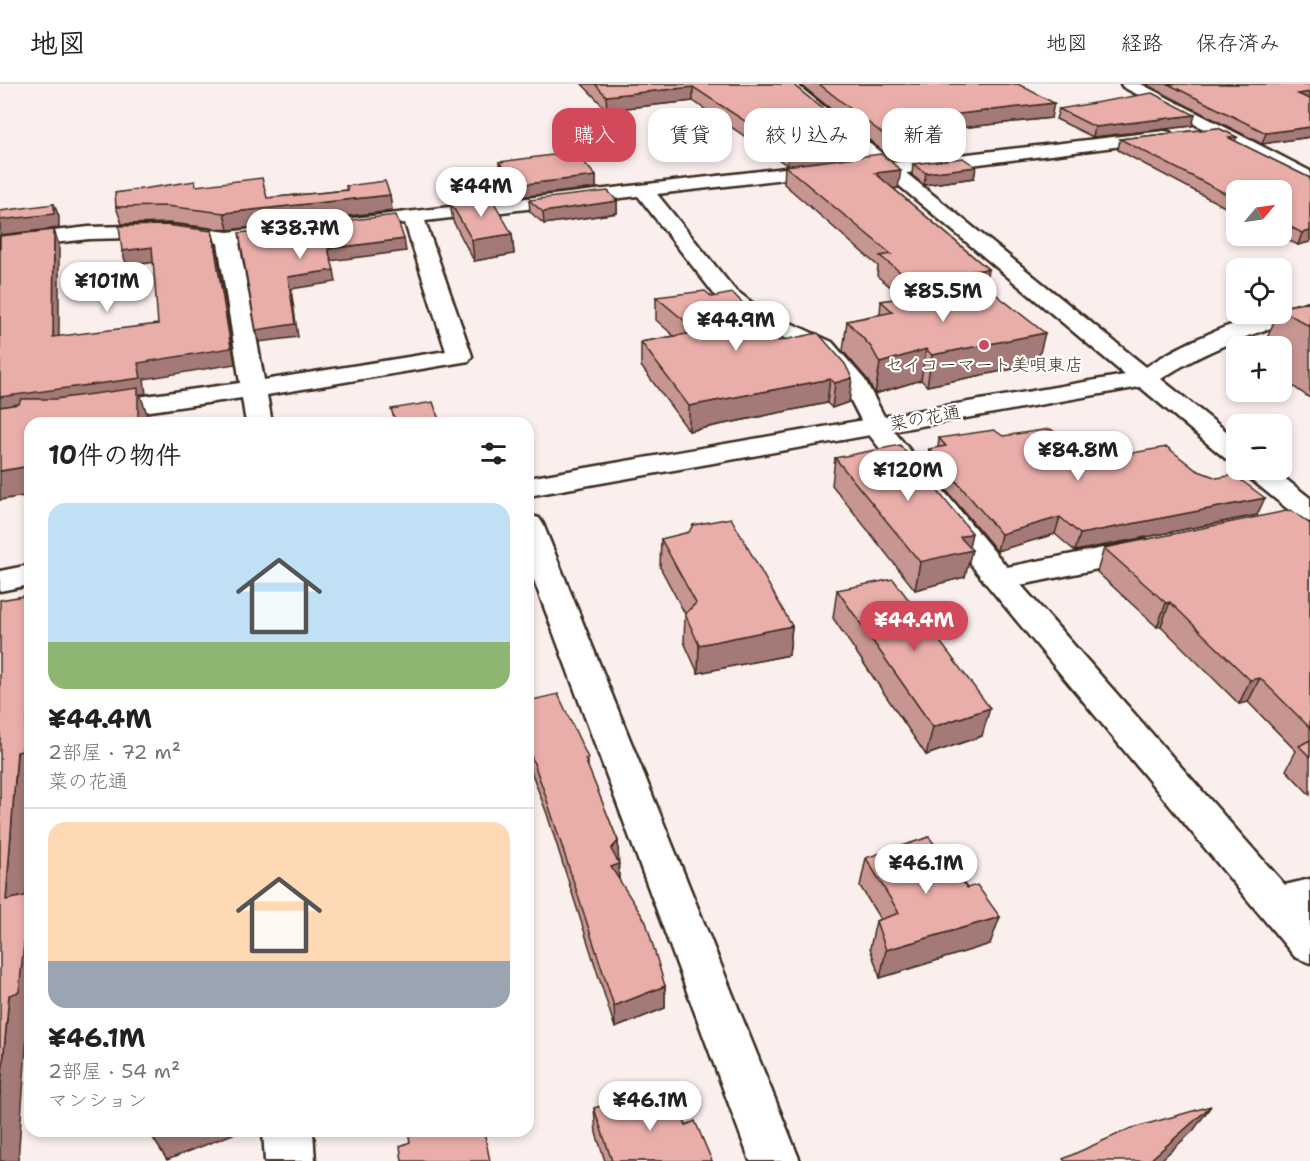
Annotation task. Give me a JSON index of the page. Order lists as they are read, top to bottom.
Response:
{
  "streets": {
    "street": ["菜の花通"]
  },
  "places": ["セイコーマート美唄東店"],
  "north": "top right",
  "page": {
    "header": "地図",
    "nav": ["地図", "経路", "保存済み"],
    "chip": [
      "購入",
      "賃貸",
      "絞り込み",
      "新着"
    ],
    "price": [
      "¥44M",
      "¥38.7M",
      "¥101M",
      "¥85.5M",
      "¥44.9M",
      "¥84.8M",
      "¥120M",
      "¥44.4M",
      "¥46.1M",
      "¥46.1M"
    ],
    "map_buttons": ["+", "−"],
    "heading": "10件の物件",
    "list": [
      {
        "name": "¥44.4M",
        "note": "2部屋 · 72 m² · 菜の花通"
      },
      {
        "name": "¥46.1M",
        "note": "2部屋 · 54 m² · マンション"
      }
    ]
  }
}
